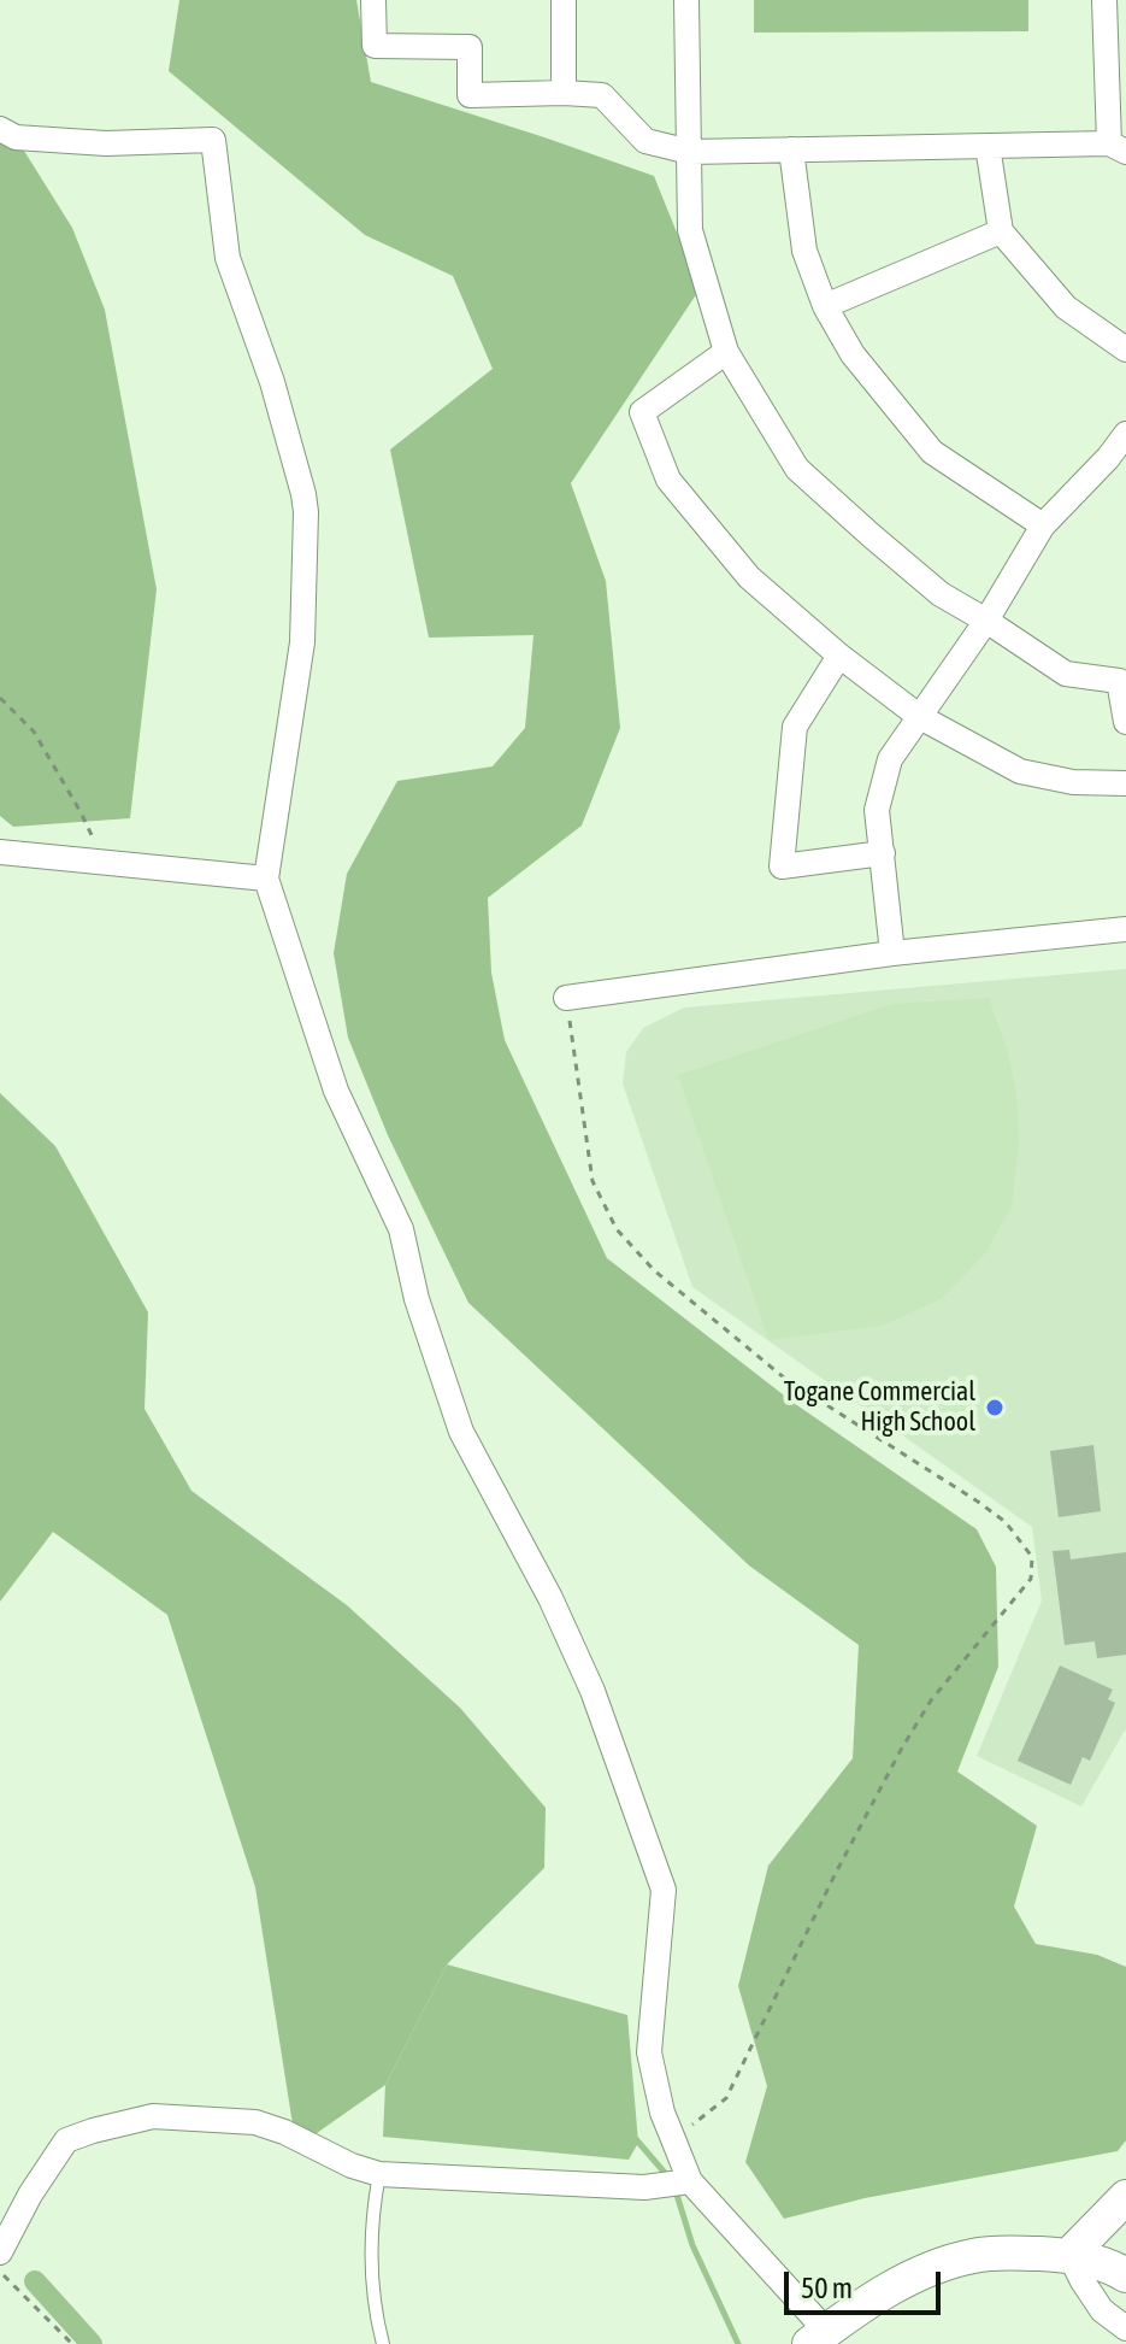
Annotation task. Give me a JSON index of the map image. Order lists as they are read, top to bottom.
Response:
{
  "places": ["Togane Commercial High School"],
  "scale_bar": "50 m"
}
